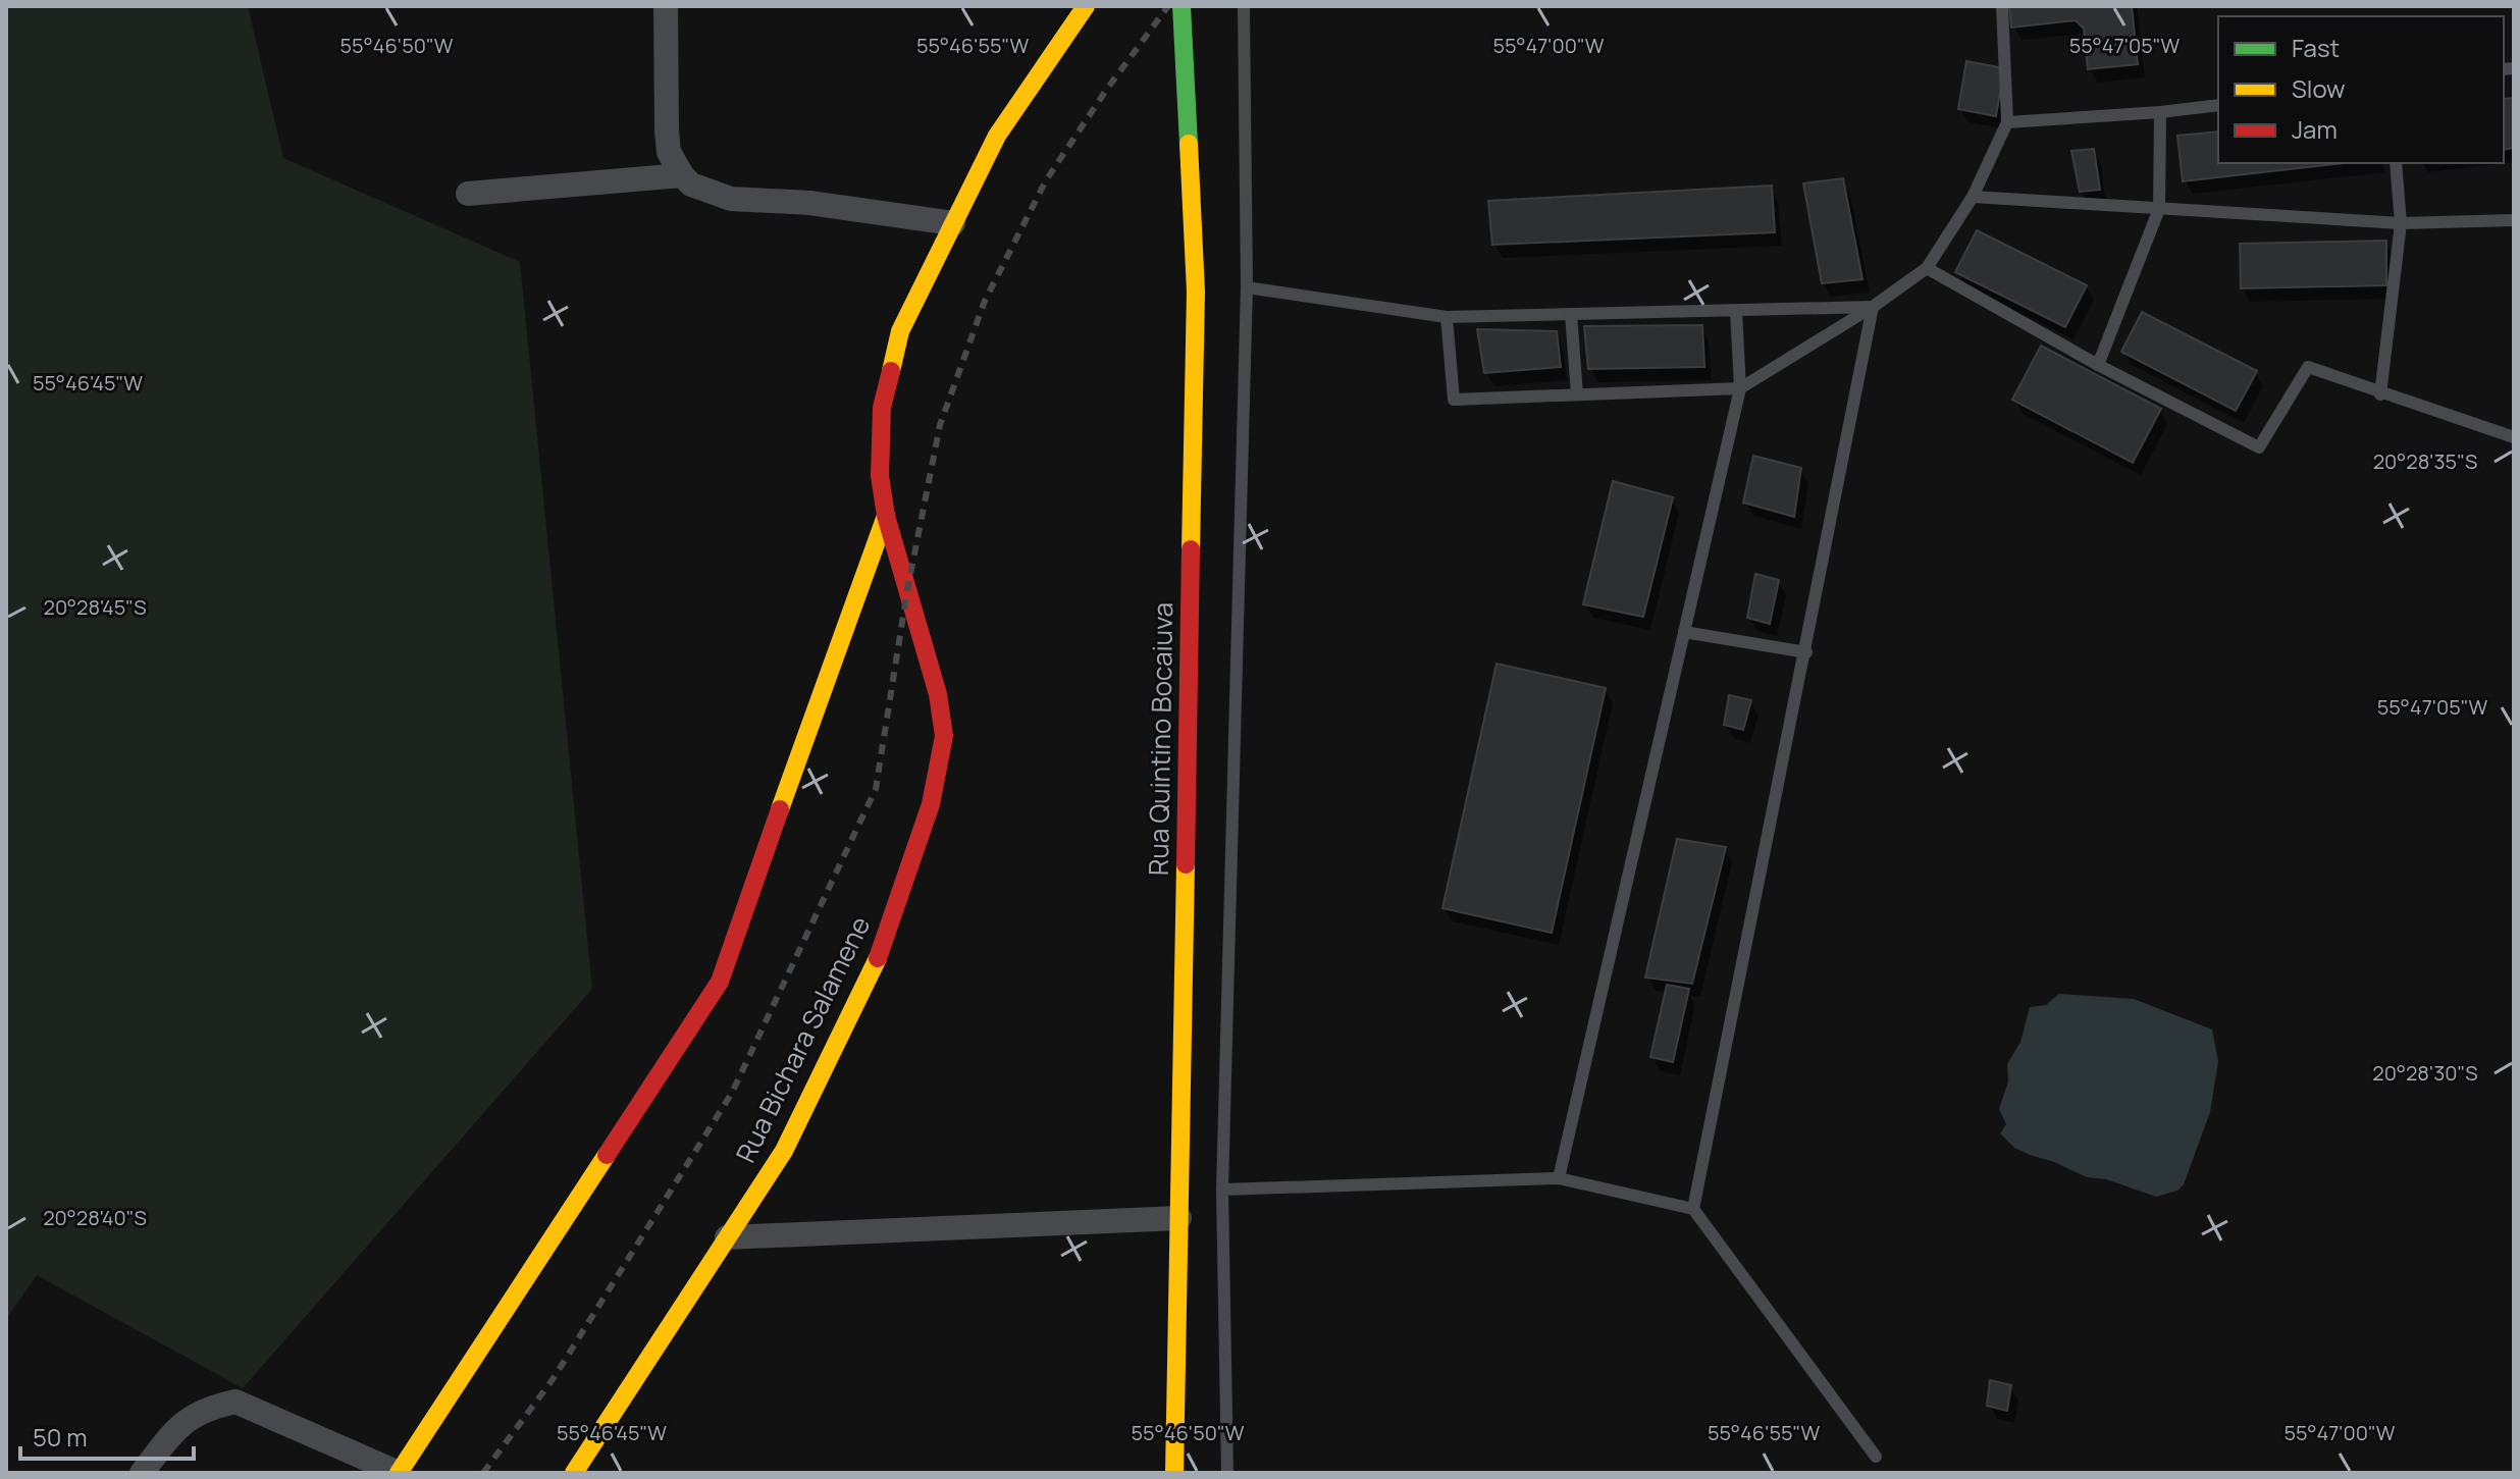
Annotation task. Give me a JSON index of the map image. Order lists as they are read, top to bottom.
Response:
{
  "streets": {
    "street": ["Rua Quintino Bocaiuva", "Rua Bichara Salamene"]
  },
  "legend": ["Fast", "Slow", "Jam"],
  "scale_bar": "50 m",
  "coordinates": [
    "55°46'50\"W",
    "55°46'55\"W",
    "55°47'00\"W",
    "55°47'05\"W",
    "55°46'45\"W",
    "20°28'35\"S",
    "20°28'45\"S",
    "20°28'30\"S",
    "20°28'40\"S"
  ]
}
